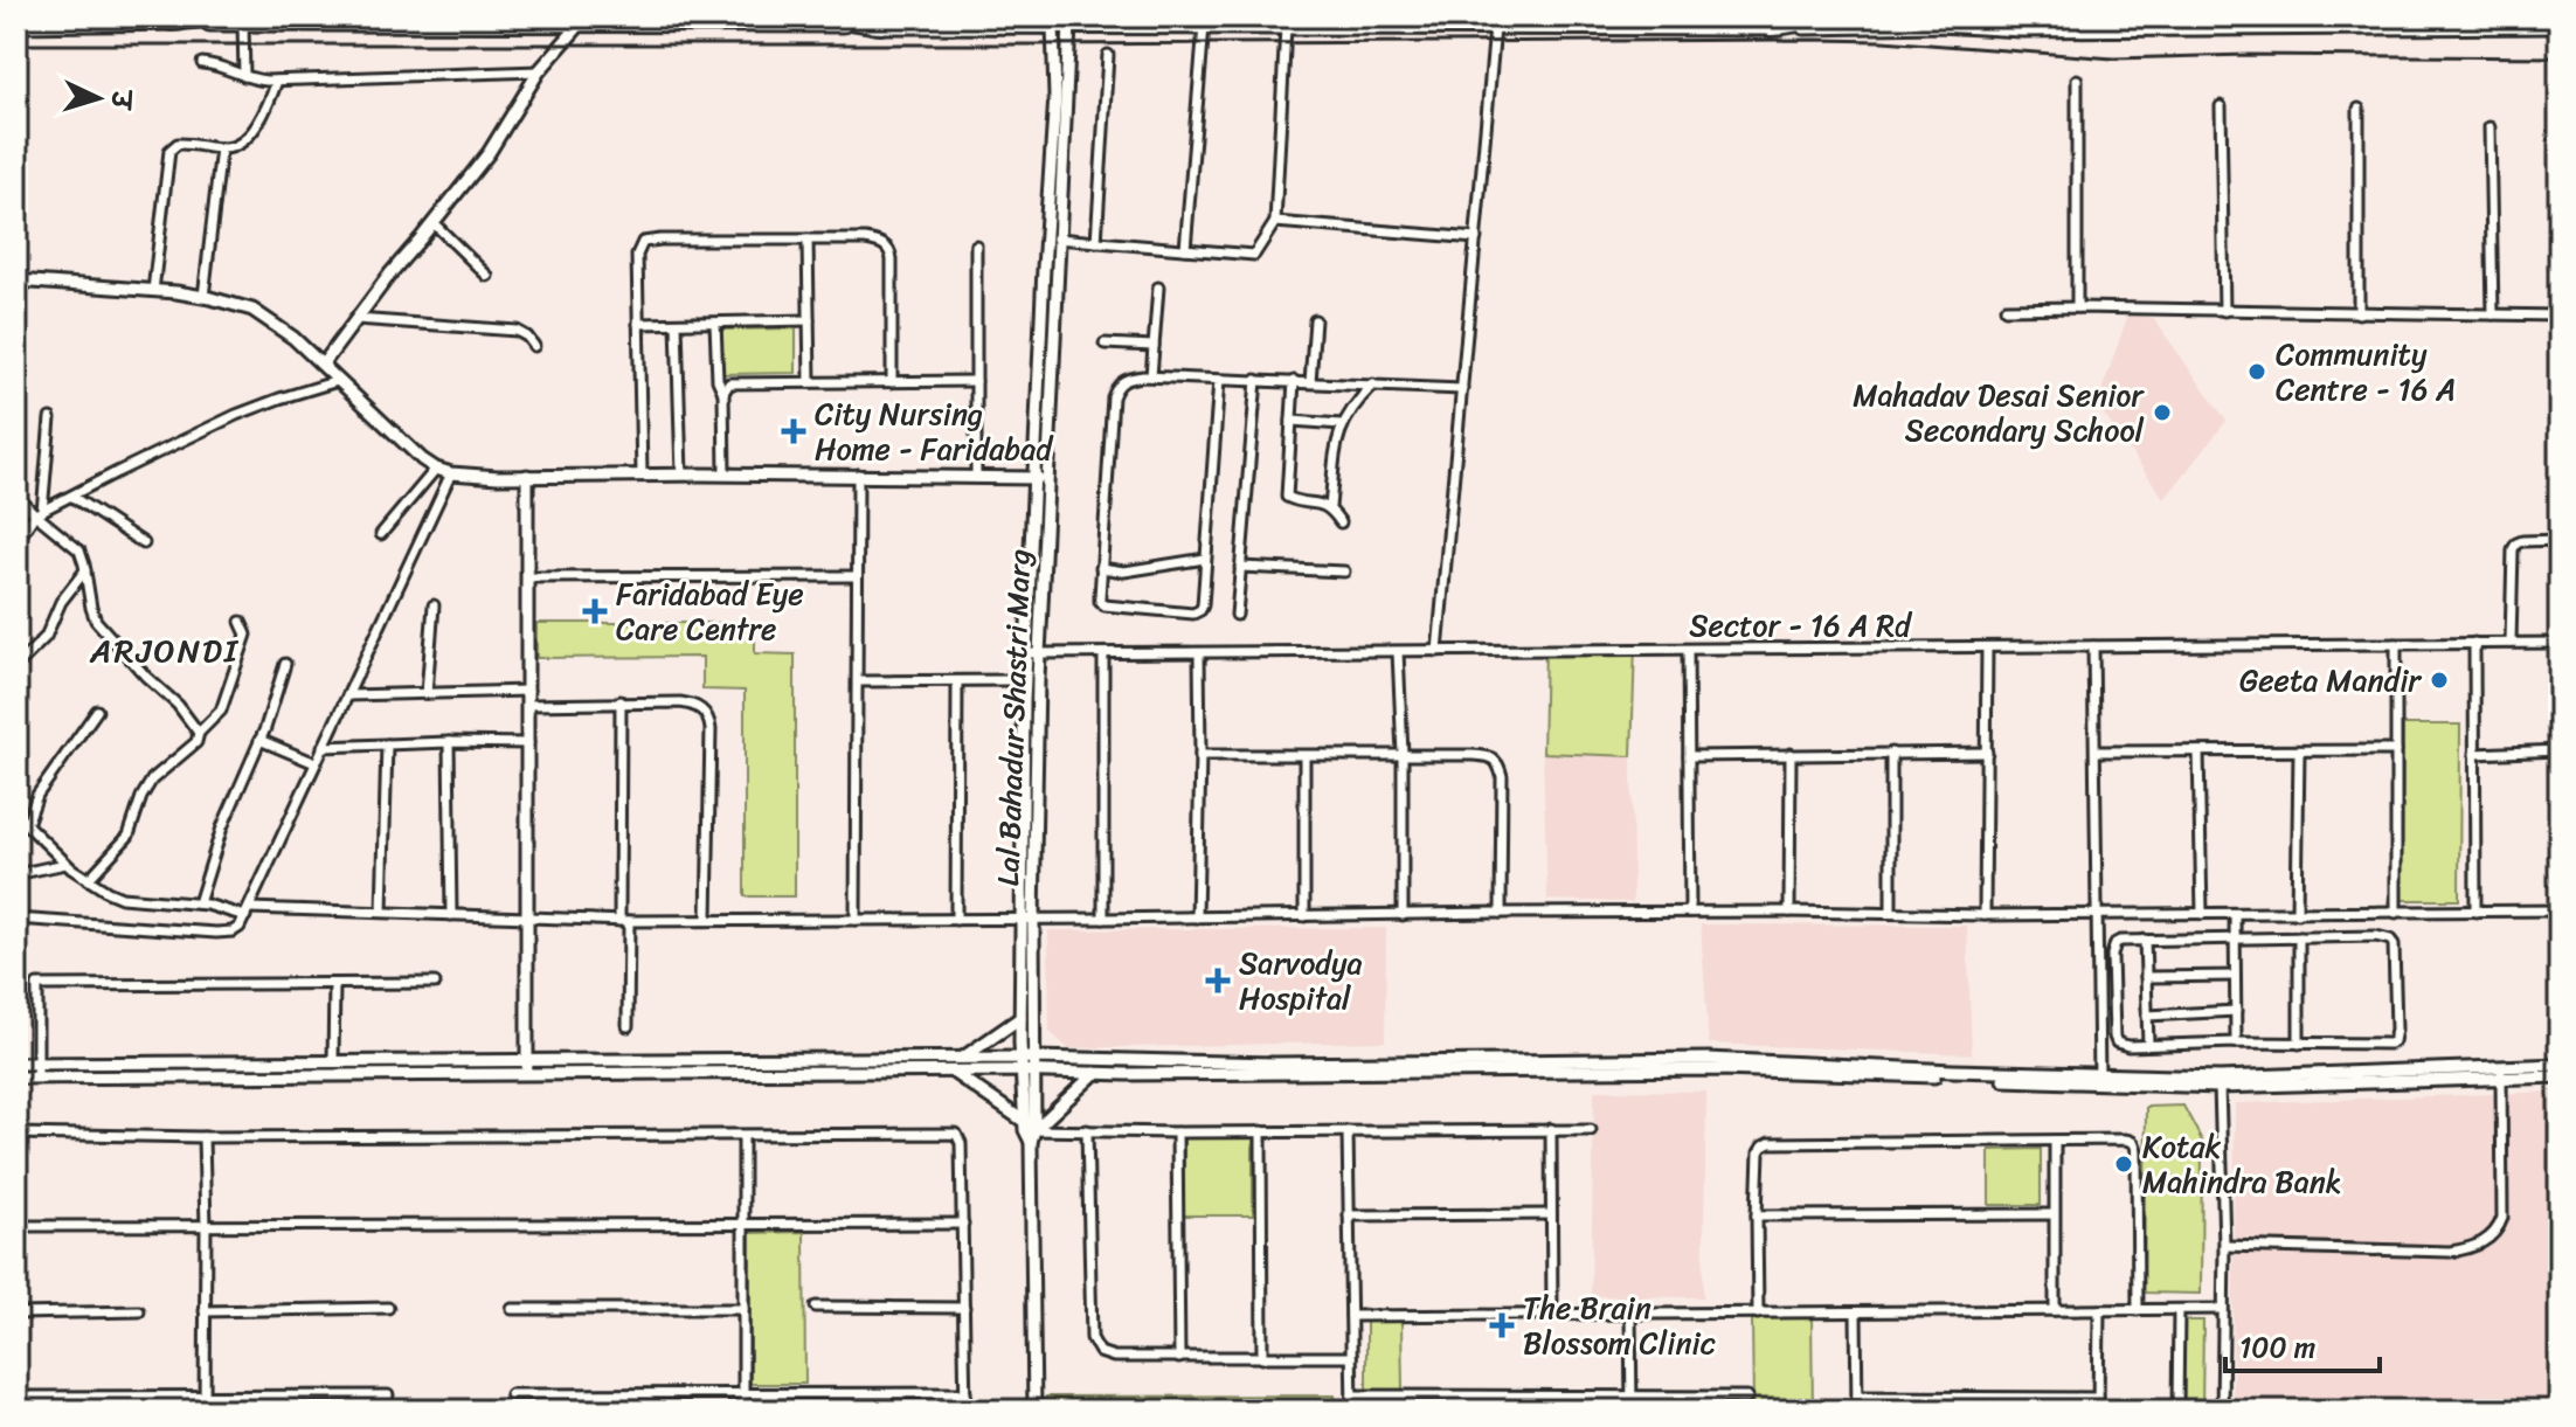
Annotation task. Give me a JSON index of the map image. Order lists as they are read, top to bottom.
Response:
{
  "streets": {
    "street": ["Sector - 16 A Rd", "Lal Bahadur Shastri Marg"]
  },
  "crossings": [
    ["Sector - 16 A Rd", "Lal Bahadur Shastri Marg"]
  ],
  "districts": ["ARJONDI"],
  "places": {
    "other": [
      "Community Centre - 16 A",
      "Mahadav Desai Senior Secondary School",
      "Geeta Mandir",
      "Kotak Mahindra Bank"
    ],
    "health": [
      "City Nursing Home - Faridabad",
      "Faridabad Eye Care Centre",
      "Sarvodya Hospital",
      "The Brain Blossom Clinic"
    ]
  },
  "scale_bar": "100 m",
  "north": "right"
}
